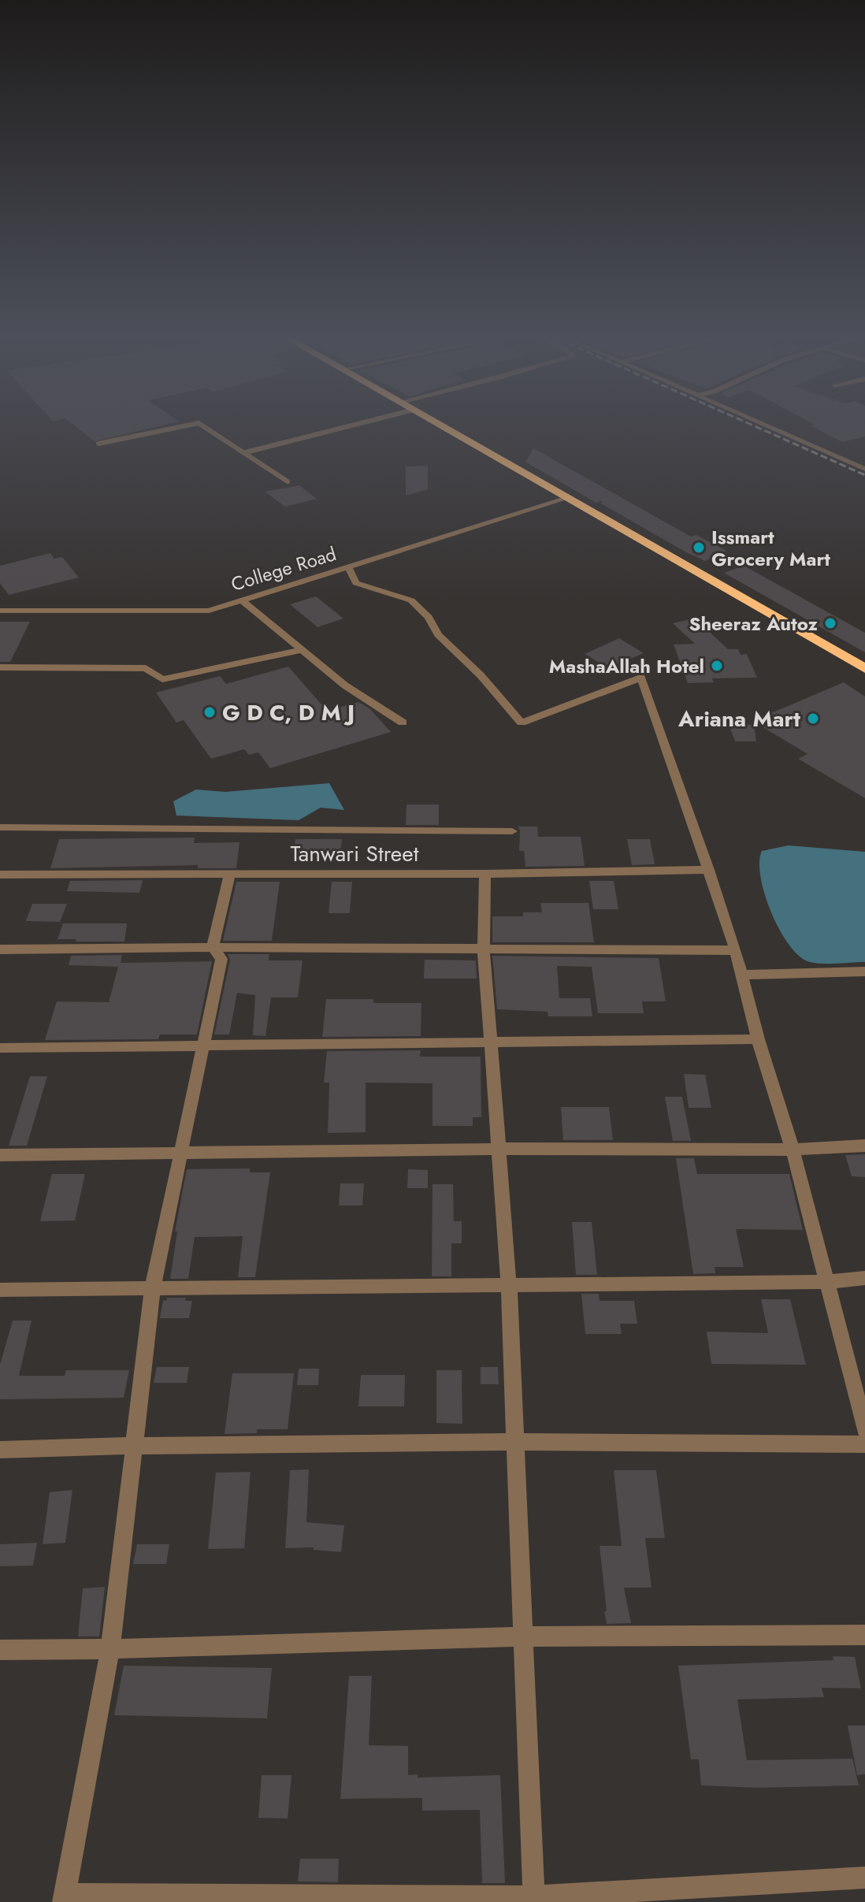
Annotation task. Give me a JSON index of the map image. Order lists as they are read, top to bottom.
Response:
{
  "streets": {
    "street": ["College Road", "Tanwari Street"]
  },
  "places": [
    "Issmart Grocery Mart",
    "Sheeraz Autoz",
    "MashaAllah Hotel",
    "G D C, D M J",
    "Ariana Mart"
  ]
}
